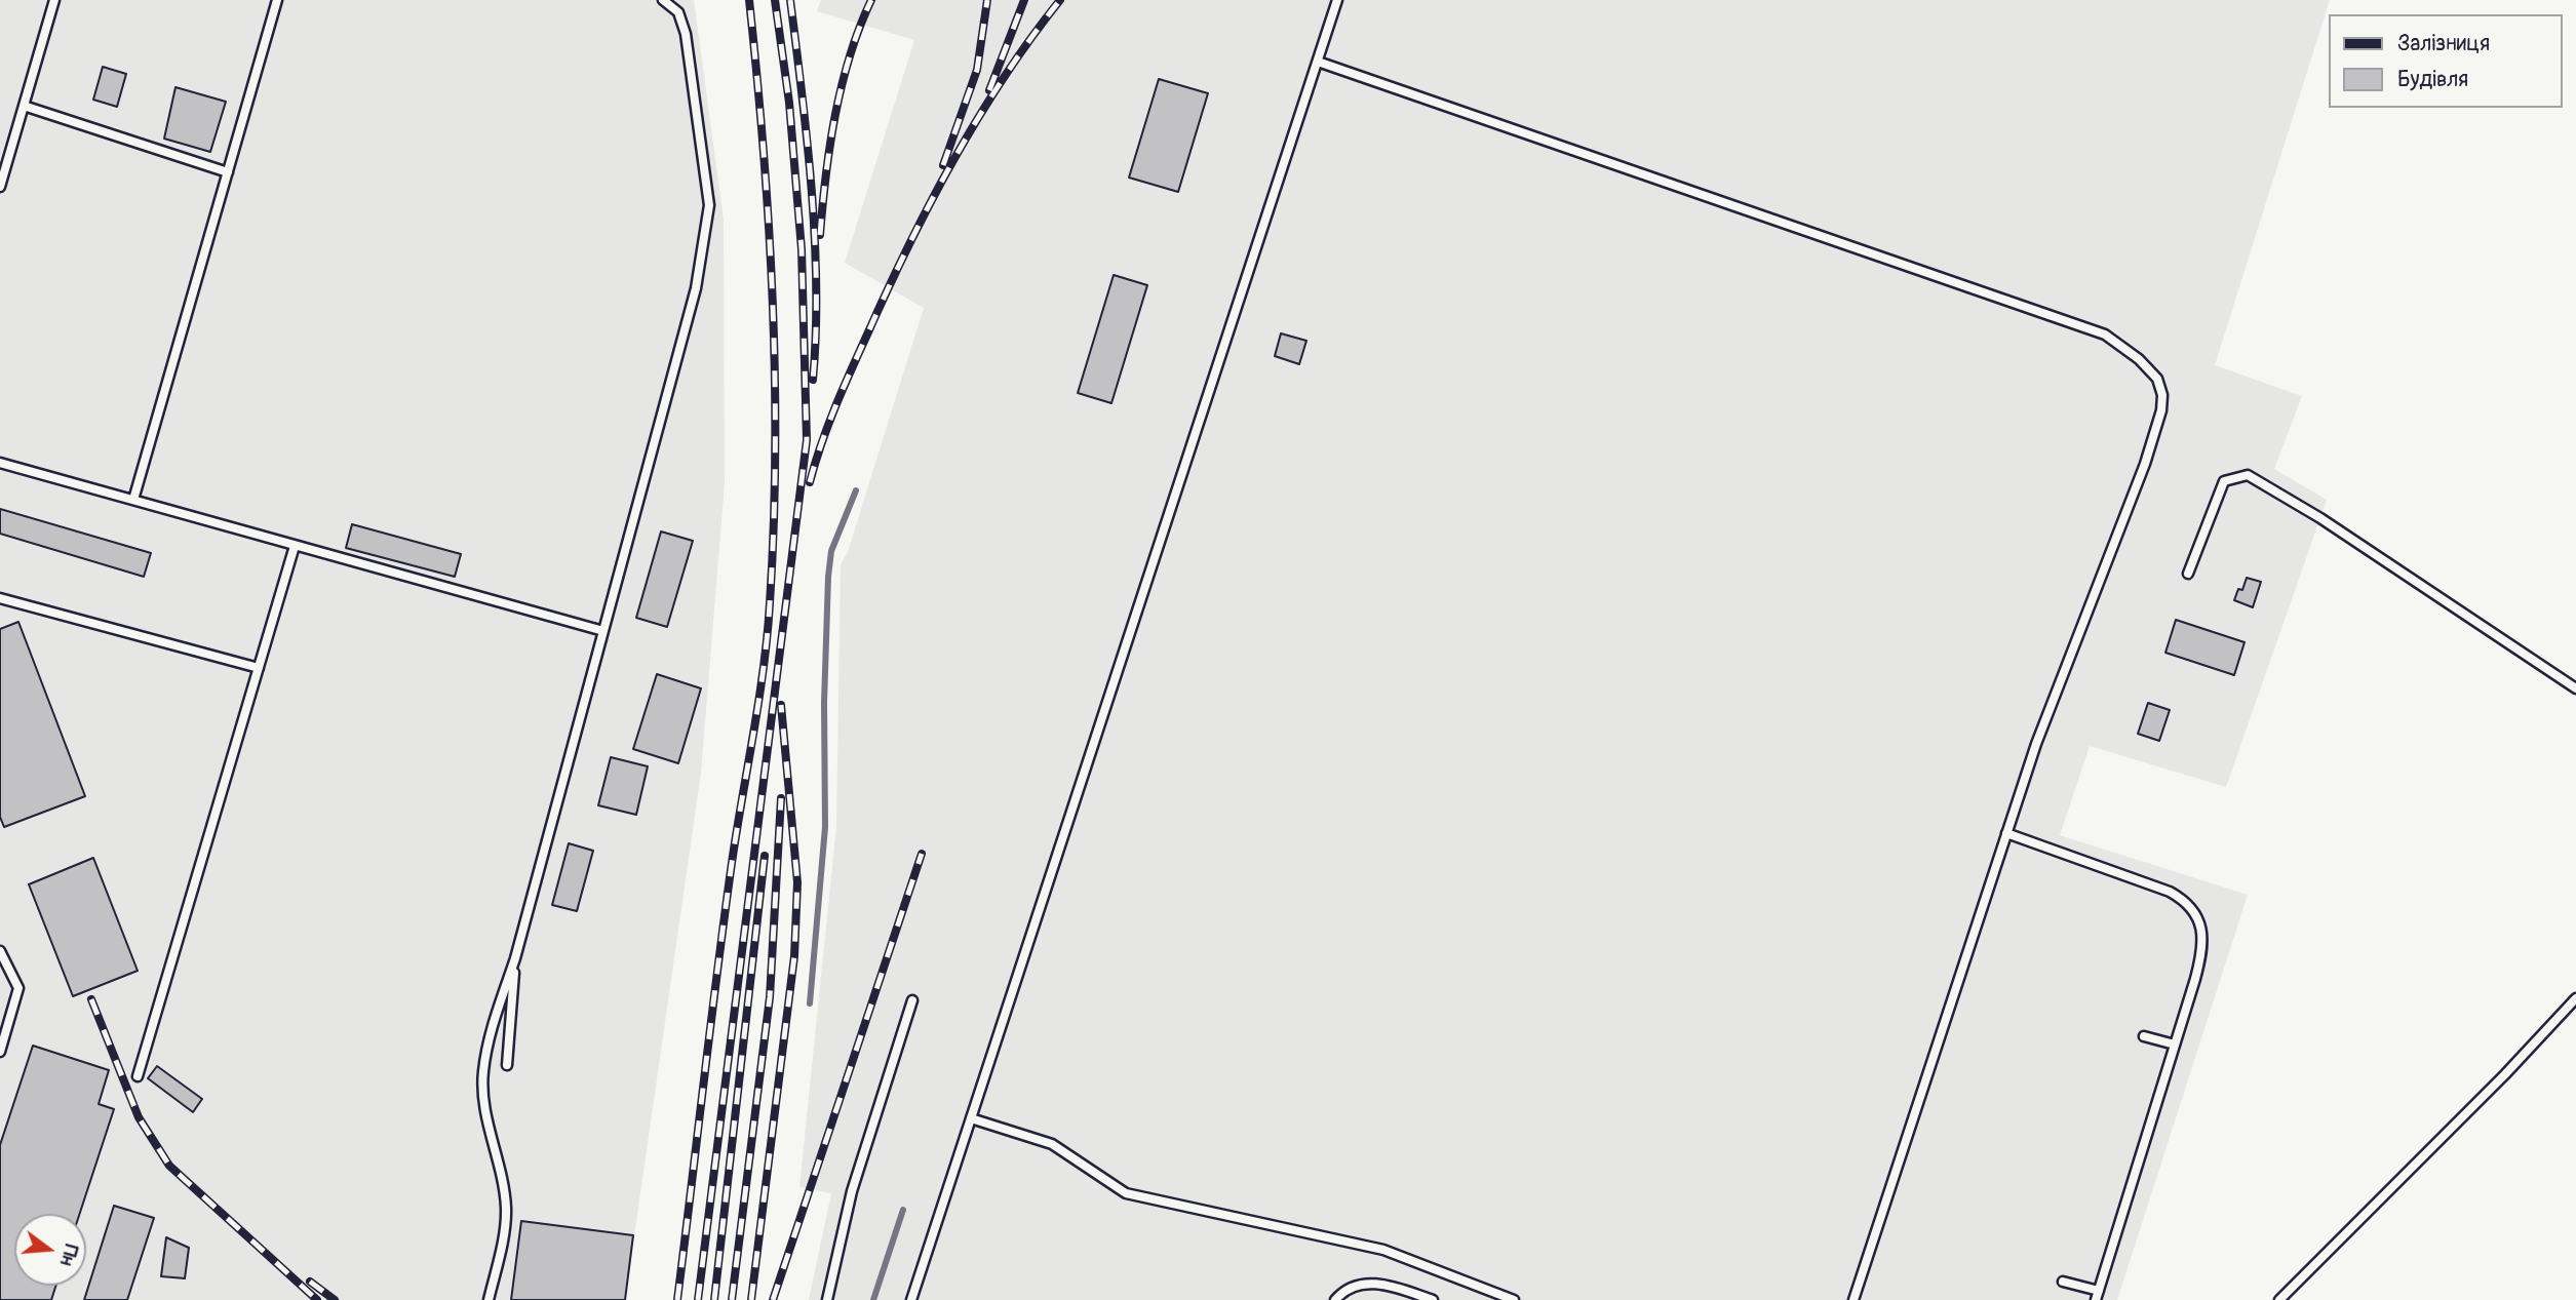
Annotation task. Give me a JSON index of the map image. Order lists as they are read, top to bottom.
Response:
{
  "legend": ["Залізниця", "Будівля"],
  "north": "right"
}
